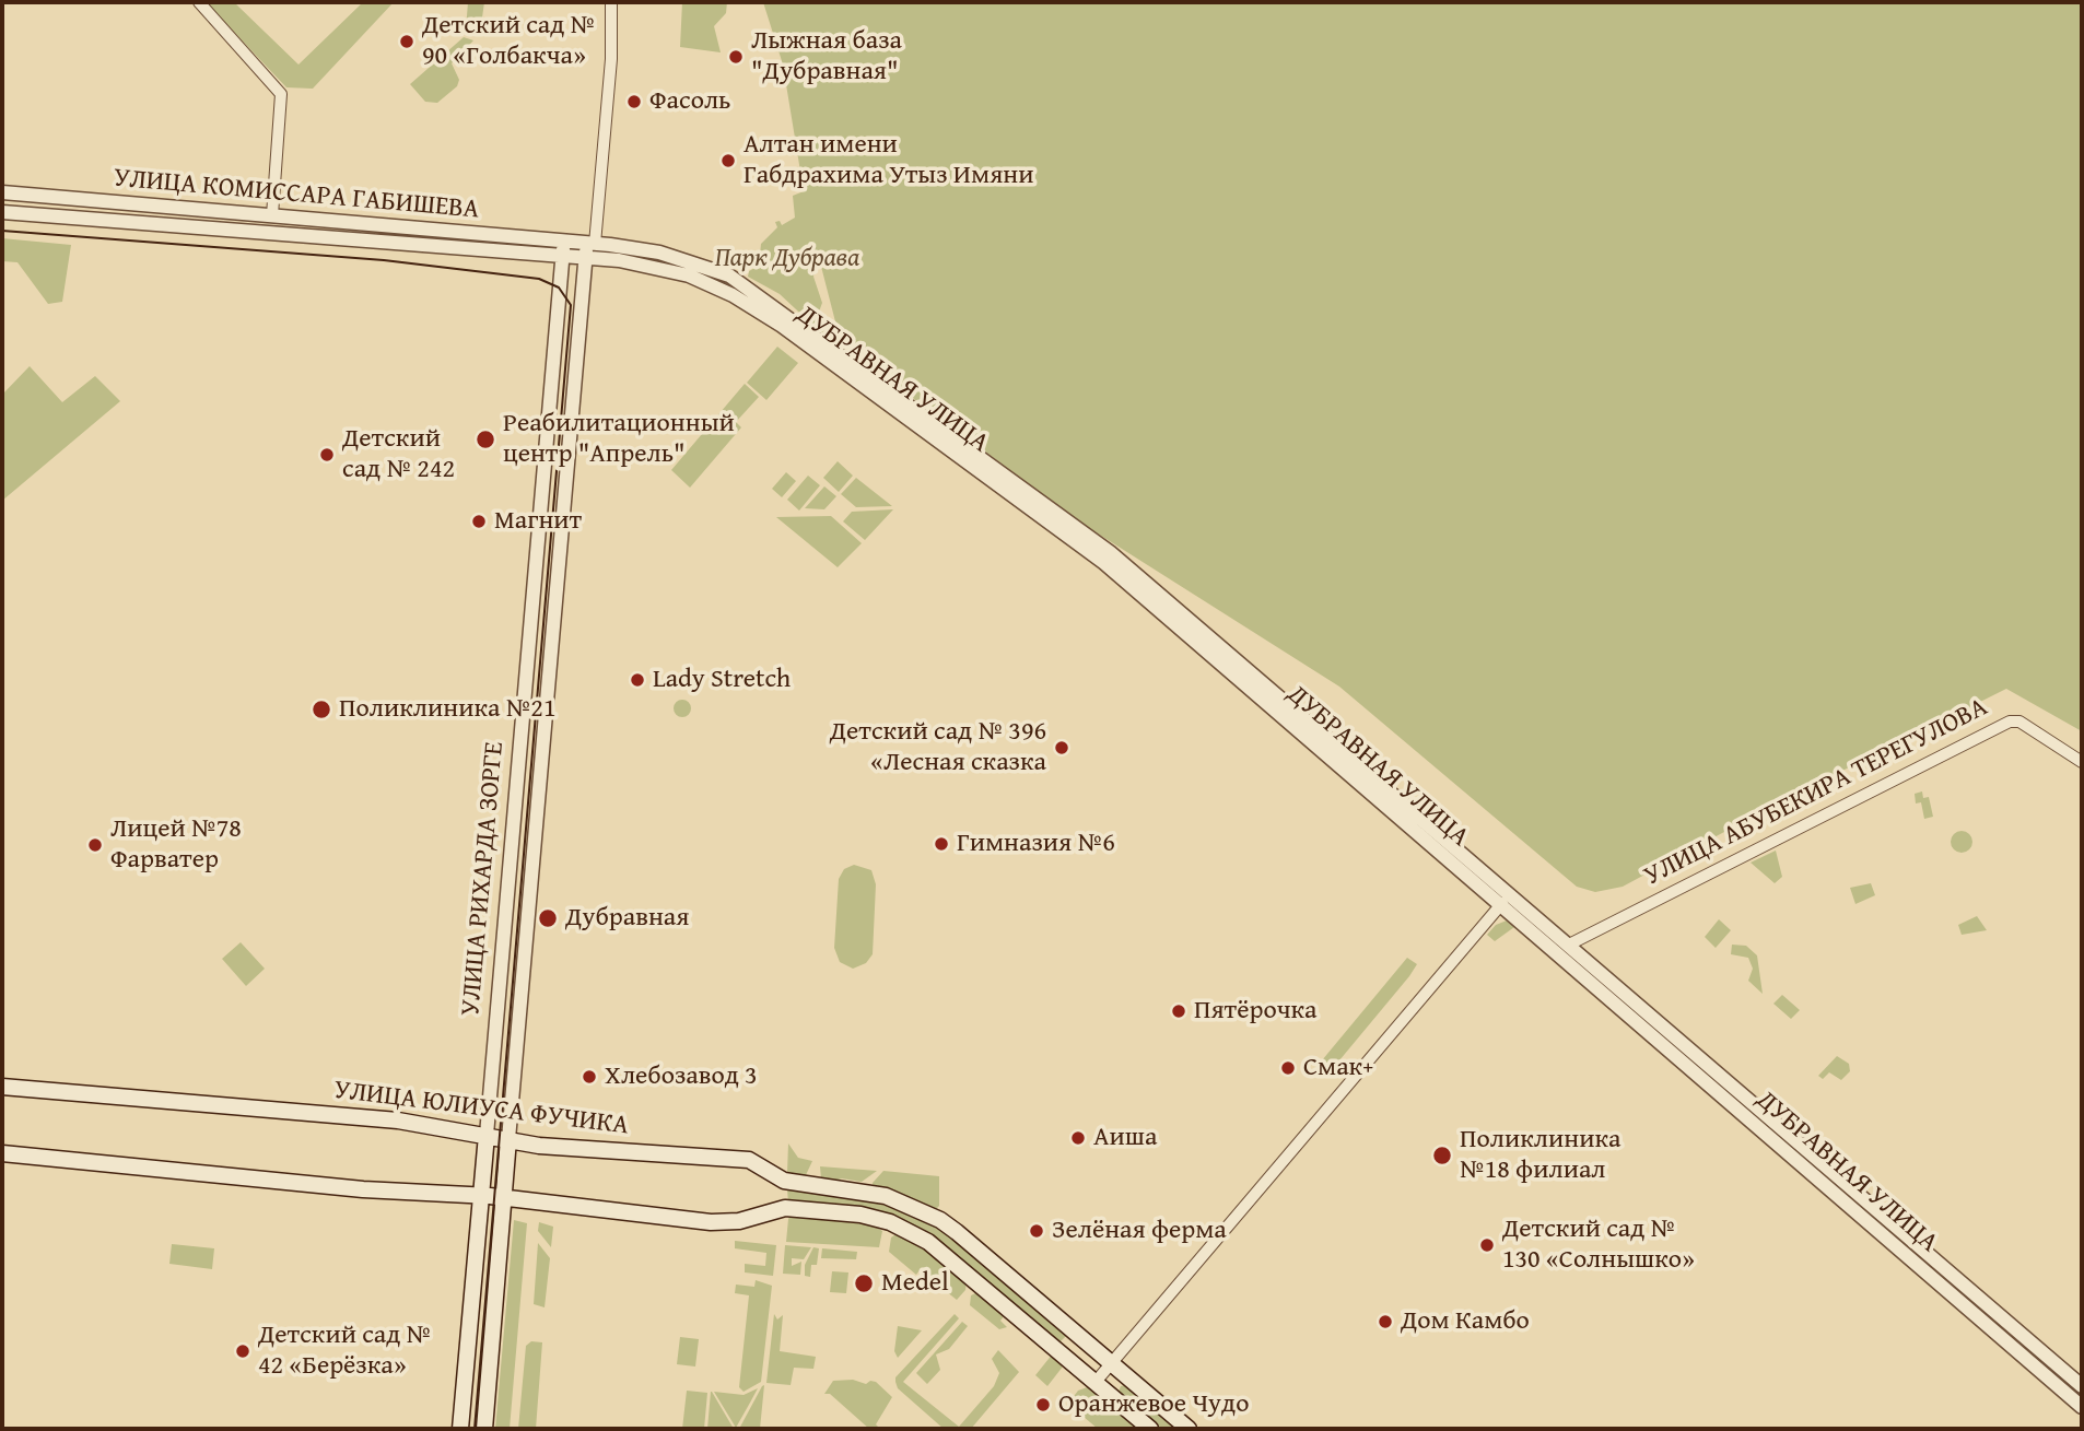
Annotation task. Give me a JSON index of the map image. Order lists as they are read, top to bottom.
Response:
{
  "streets": {
    "main road": ["УЛИЦА РИХАРДА ЗОРГЕ", "УЛИЦА ЮЛИУСА ФУЧИКА"],
    "street": ["УЛИЦА КОМИССАРА ГАБИШЕВА", "ДУБРАВНАЯ УЛИЦА", "УЛИЦА АБУБЕКИРА ТЕРЕГУЛОВА"]
  },
  "crossings": [
    ["УЛИЦА КОМИССАРА ГАБИШЕВА", "ДУБРАВНАЯ УЛИЦА"],
    ["УЛИЦА КОМИССАРА ГАБИШЕВА", "УЛИЦА РИХАРДА ЗОРГЕ"],
    ["ДУБРАВНАЯ УЛИЦА", "УЛИЦА АБУБЕКИРА ТЕРЕГУЛОВА"],
    ["ДУБРАВНАЯ УЛИЦА", "УЛИЦА РИХАРДА ЗОРГЕ"],
    ["УЛИЦА РИХАРДА ЗОРГЕ", "УЛИЦА ЮЛИУСА ФУЧИКА"]
  ],
  "parks": ["Парк Дубрава"],
  "places": [
    "Детский сад № 90 «Голбакча»",
    "Лыжная база \"Дубравная\"",
    "Фасоль",
    "Алтан имени Габдрахима Утыз Имяни",
    "Реабилитационный центр \"Апрель\"",
    "Детский сад № 242",
    "Магнит",
    "Lady Stretch",
    "Поликлиника №21",
    "Детский сад № 396 «Лесная сказка",
    "Гимназия №6",
    "Лицей №78 Фарватер",
    "Дубравная",
    "Пятёрочка",
    "Смак+",
    "Хлебозавод 3",
    "Аиша",
    "Поликлиника №18 филиал",
    "Зелёная ферма",
    "Детский сад № 130 «Солнышко»",
    "Medel",
    "Дом Камбо",
    "Детский сад № 42 «Берёзка»",
    "Оранжевое Чудо"
  ]
}
